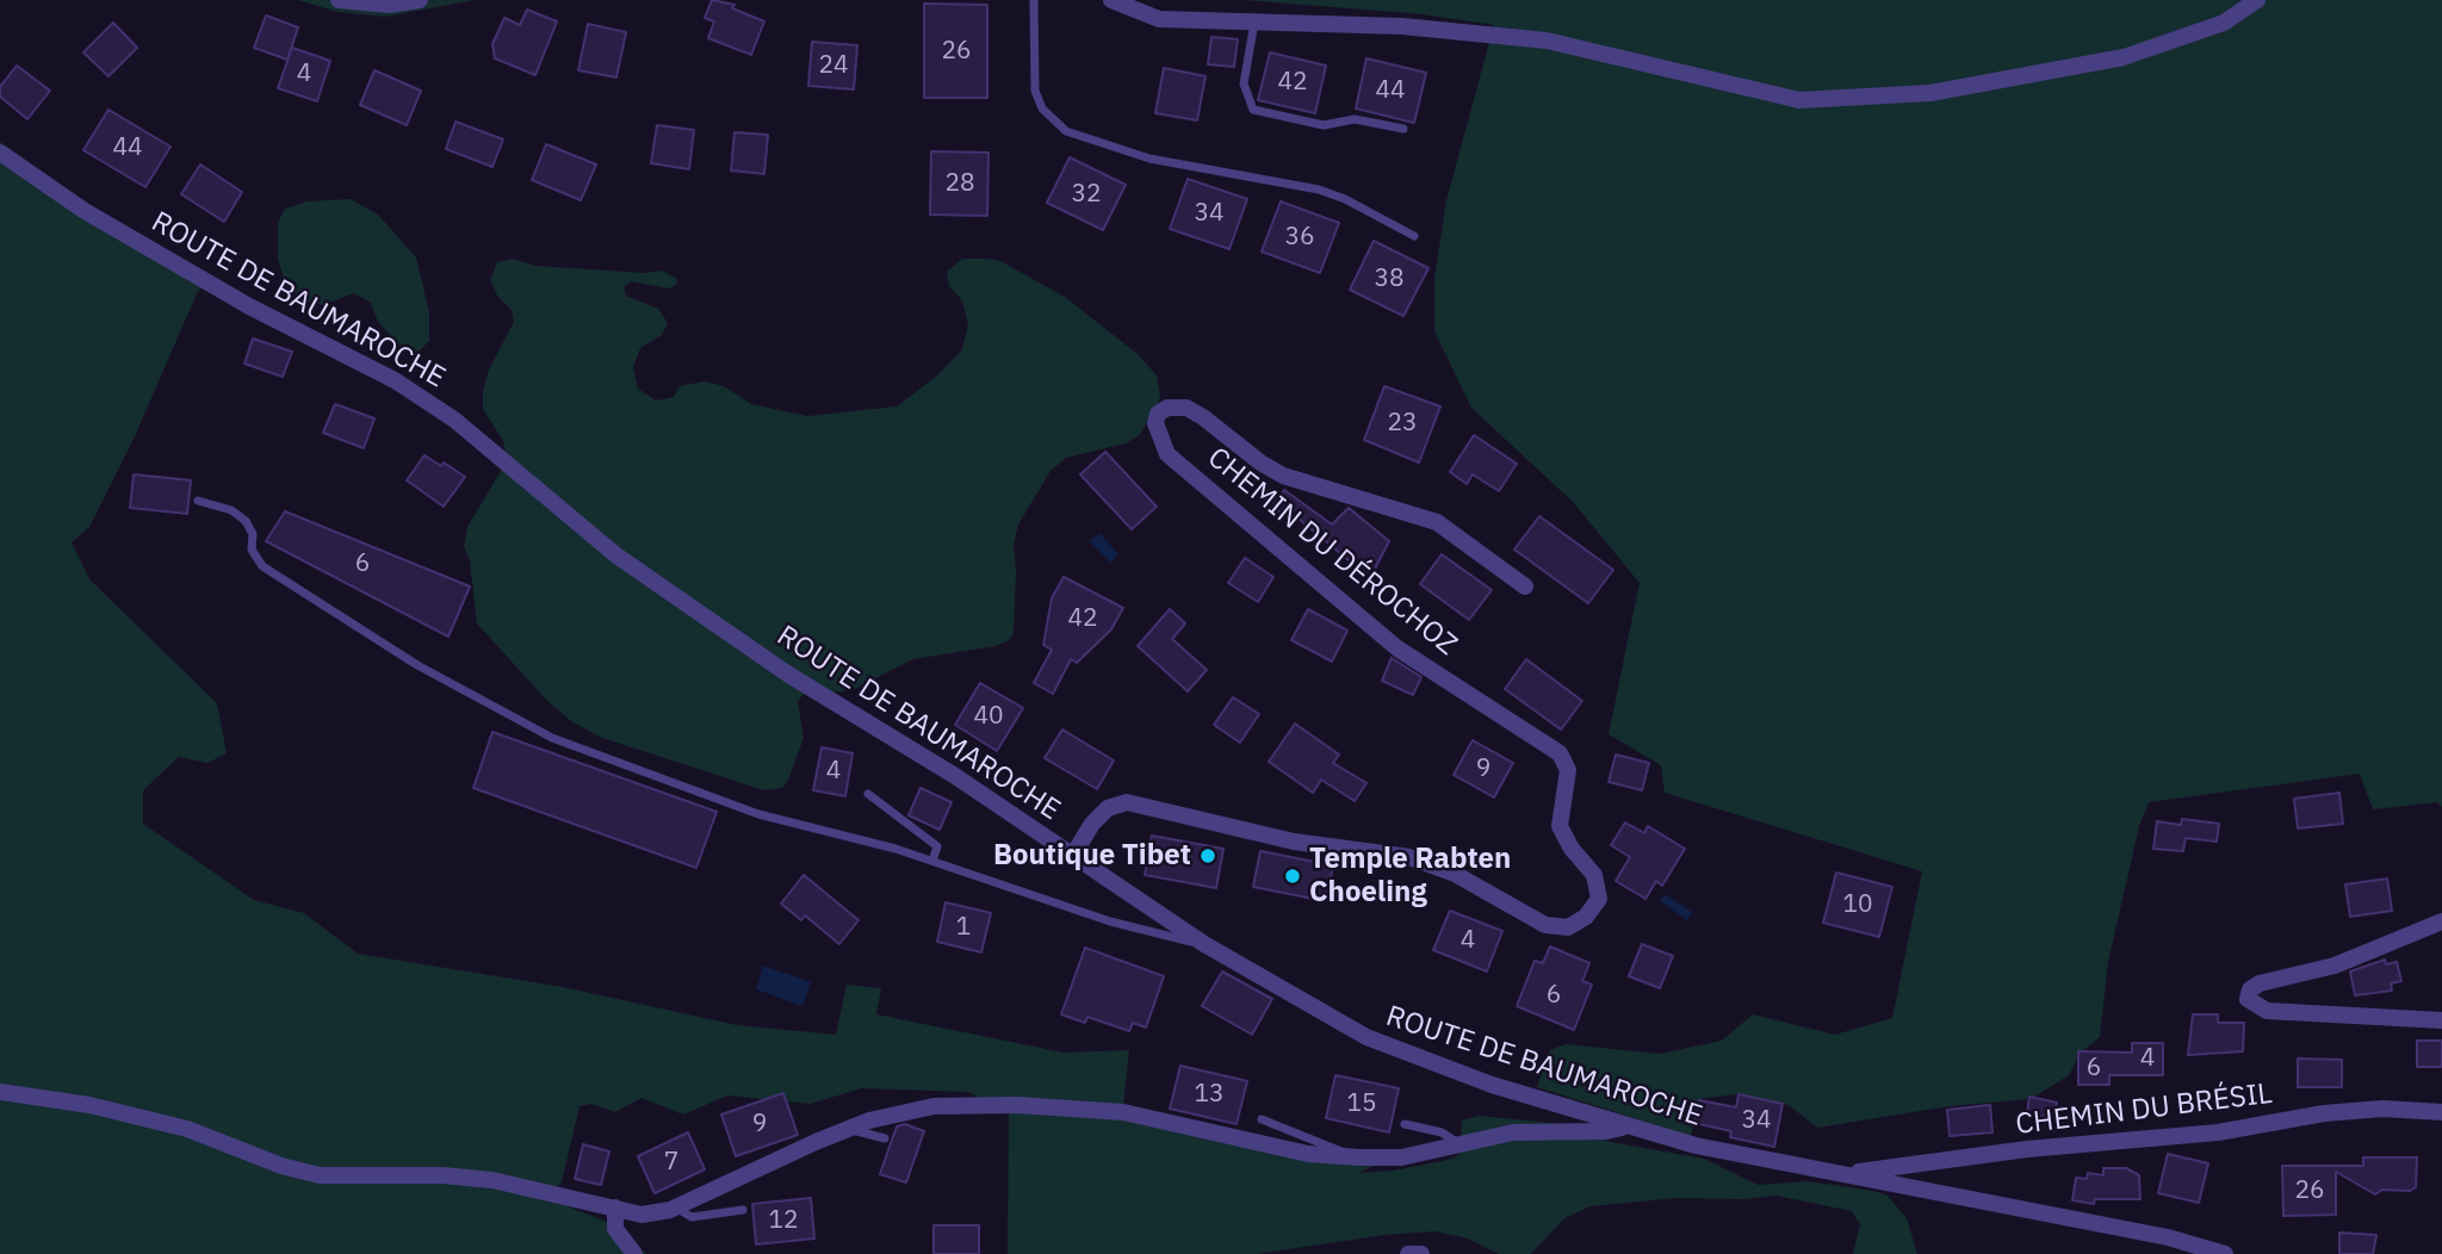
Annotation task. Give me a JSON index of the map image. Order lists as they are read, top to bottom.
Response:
{
  "streets": {
    "street": ["ROUTE DE BAUMAROCHE", "CHEMIN DU DÉROCHOZ", "CHEMIN DU BRÉSIL"]
  },
  "crossings": [
    ["ROUTE DE BAUMAROCHE", "CHEMIN DU DÉROCHOZ"],
    ["ROUTE DE BAUMAROCHE", "CHEMIN DU BRÉSIL"]
  ],
  "places": ["Boutique Tibet", "Temple Rabten Choeling"],
  "house_numbers": [
    "26",
    "24",
    "4",
    "42",
    "44",
    "44",
    "28",
    "32",
    "34",
    "36",
    "38",
    "23",
    "6",
    "42",
    "40",
    "9",
    "4",
    "10",
    "1",
    "4",
    "6",
    "4",
    "6",
    "13",
    "15",
    "34",
    "9",
    "7",
    "26",
    "12"
  ]
}
